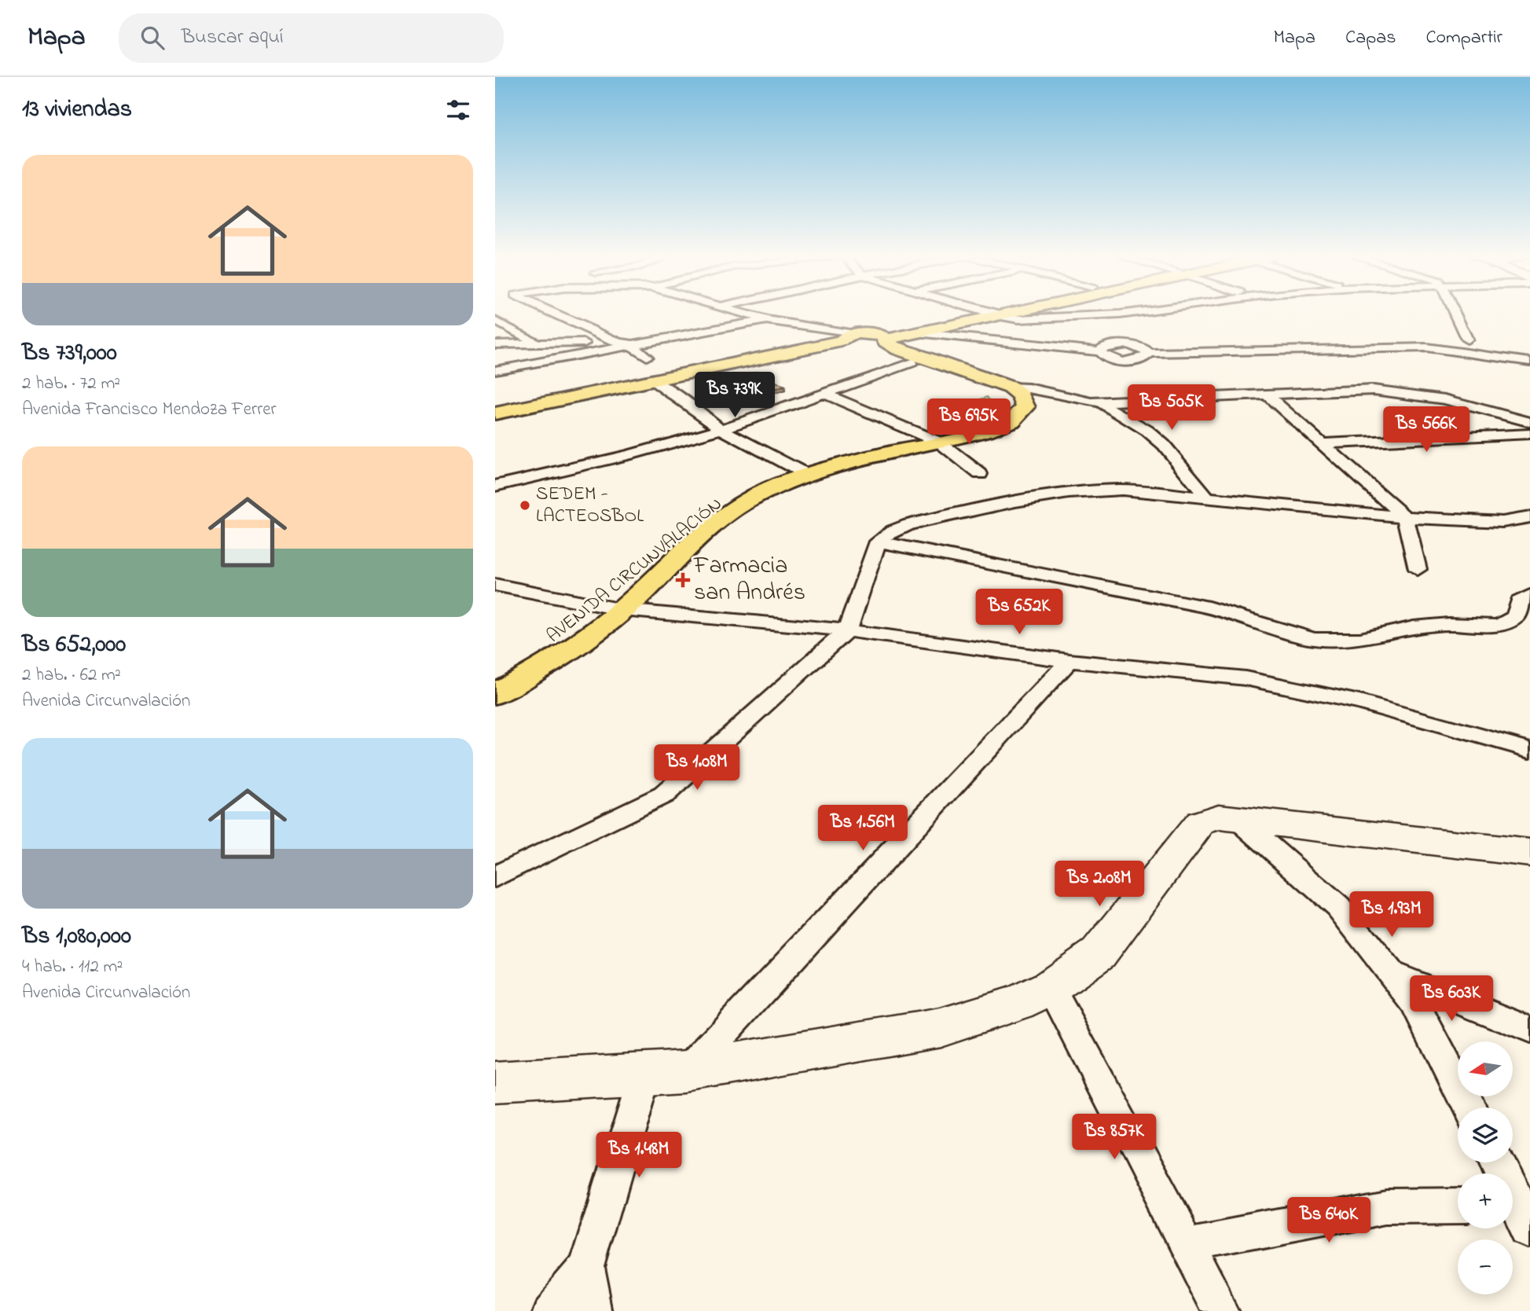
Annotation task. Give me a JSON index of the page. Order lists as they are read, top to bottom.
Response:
{
  "streets": {
    "highway": ["AVENIDA CIRCUNVALACIÓN"]
  },
  "places": {
    "other": ["SEDEM - LACTEOSBOL"],
    "health": ["Farmacia san Andrés"]
  },
  "north": "left",
  "page": {
    "header": "Mapa",
    "search": "Buscar aquí",
    "nav": ["Mapa", "Capas", "Compartir"],
    "heading": "13 viviendas",
    "list": [
      {
        "name": "Bs 739,000",
        "note": "2 hab. · 72 m² · Avenida Francisco Mendoza Ferrer"
      },
      {
        "name": "Bs 652,000",
        "note": "2 hab. · 62 m² · Avenida Circunvalación"
      },
      {
        "name": "Bs 1,080,000",
        "note": "4 hab. · 112 m² · Avenida Circunvalación"
      }
    ],
    "price": [
      "Bs 739K",
      "Bs 505K",
      "Bs 695K",
      "Bs 566K",
      "Bs 652K",
      "Bs 1.08M",
      "Bs 1.56M",
      "Bs 2.08M",
      "Bs 1.93M",
      "Bs 603K",
      "Bs 857K",
      "Bs 1.48M",
      "Bs 640K"
    ],
    "map_buttons": ["+", "−"]
  }
}
